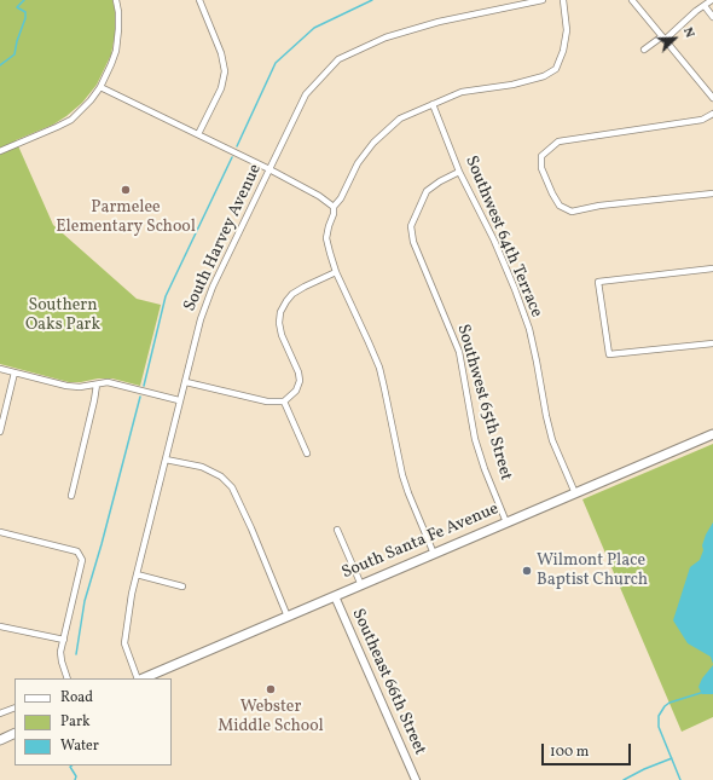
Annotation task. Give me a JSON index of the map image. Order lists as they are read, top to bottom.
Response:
{
  "streets": {
    "main road": ["South Santa Fe Avenue"],
    "street": [
      "Southwest 64th Terrace",
      "South Harvey Avenue",
      "Southwest 65th Street",
      "Southeast 66th Street"
    ]
  },
  "crossings": [
    ["Southwest 64th Terrace", "Southwest 65th Street"],
    ["Southwest 64th Terrace", "South Santa Fe Avenue"],
    ["Southwest 65th Street", "South Santa Fe Avenue"],
    ["South Santa Fe Avenue", "Southeast 66th Street"]
  ],
  "parks": ["Southern Oaks Park"],
  "places": ["Parmelee Elementary School", "Wilmont Place Baptist Church", "Webster Middle School"],
  "legend": ["Road", "Park", "Water"],
  "scale_bar": "100 m",
  "north": "top right"
}
